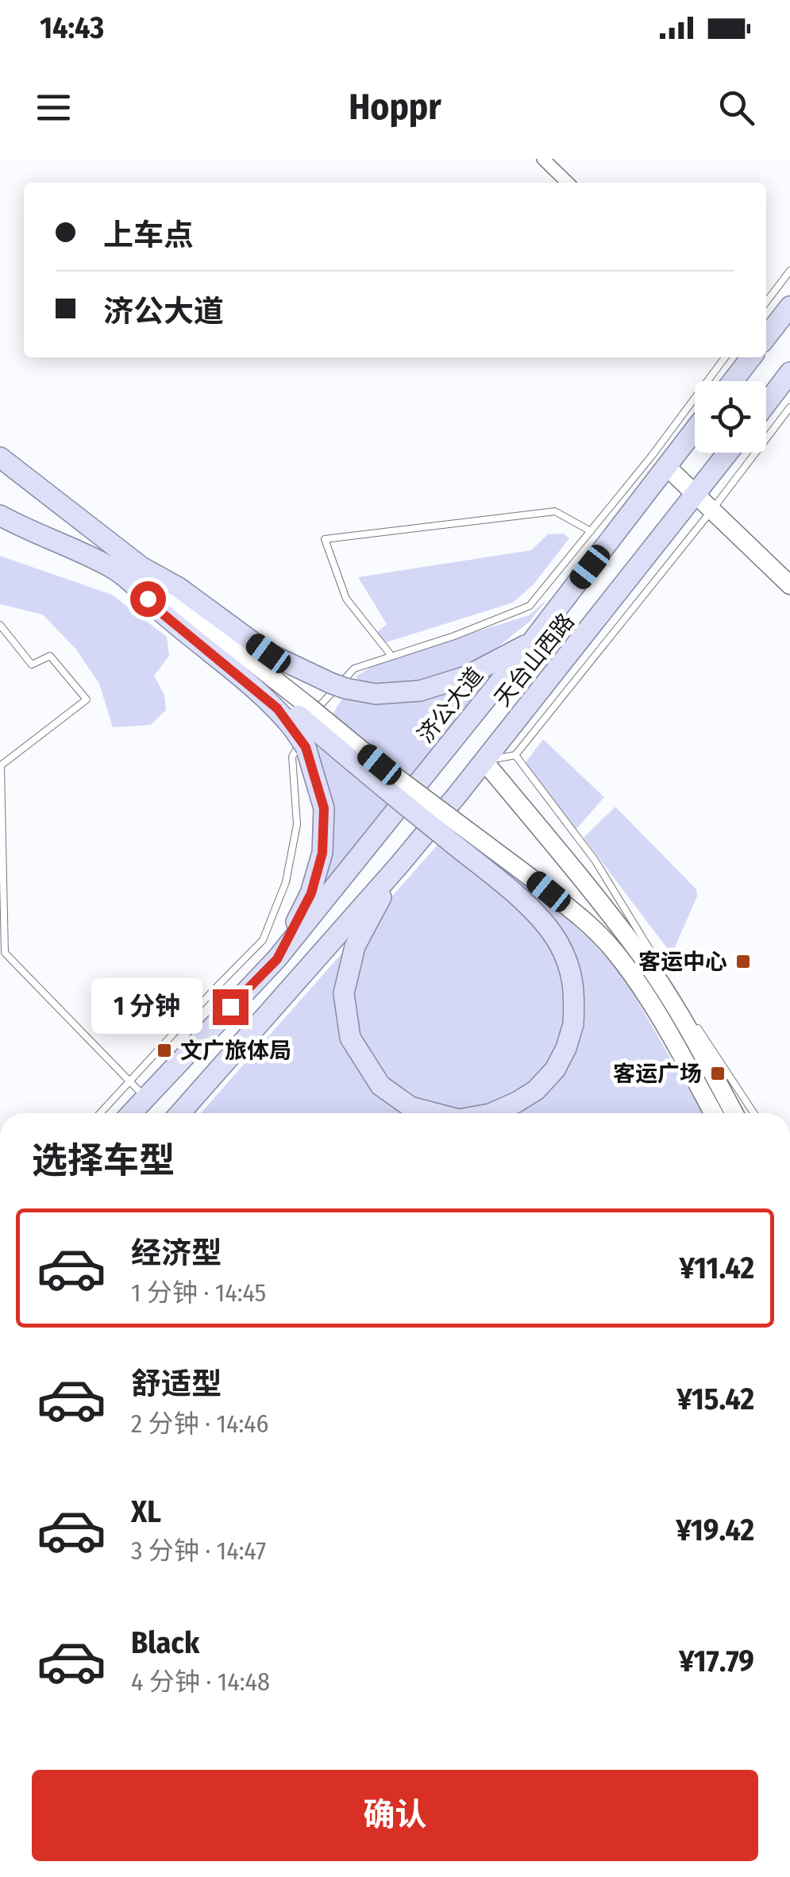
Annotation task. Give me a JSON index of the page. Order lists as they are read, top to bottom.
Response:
{
  "streets": {
    "main road": ["天台山西路", "济公大道"]
  },
  "crossings": [
    ["天台山西路", "济公大道"]
  ],
  "places": {
    "transit": ["客运中心", "文广旅体局", "客运广场"]
  },
  "page": {
    "status": "14:43",
    "header": "Hoppr",
    "banner": ["上车点", "济公大道"],
    "bubble": "1 分钟",
    "heading": "选择车型",
    "list": [
      {
        "name": "经济型",
        "note": "1 分钟 · 14:45",
        "value": "¥11.42"
      },
      {
        "name": "舒适型",
        "note": "2 分钟 · 14:46",
        "value": "¥15.42"
      },
      {
        "name": "XL",
        "note": "3 分钟 · 14:47",
        "value": "¥19.42"
      },
      {
        "name": "Black",
        "note": "4 分钟 · 14:48",
        "value": "¥17.79"
      }
    ],
    "buttons": "确认"
  }
}
